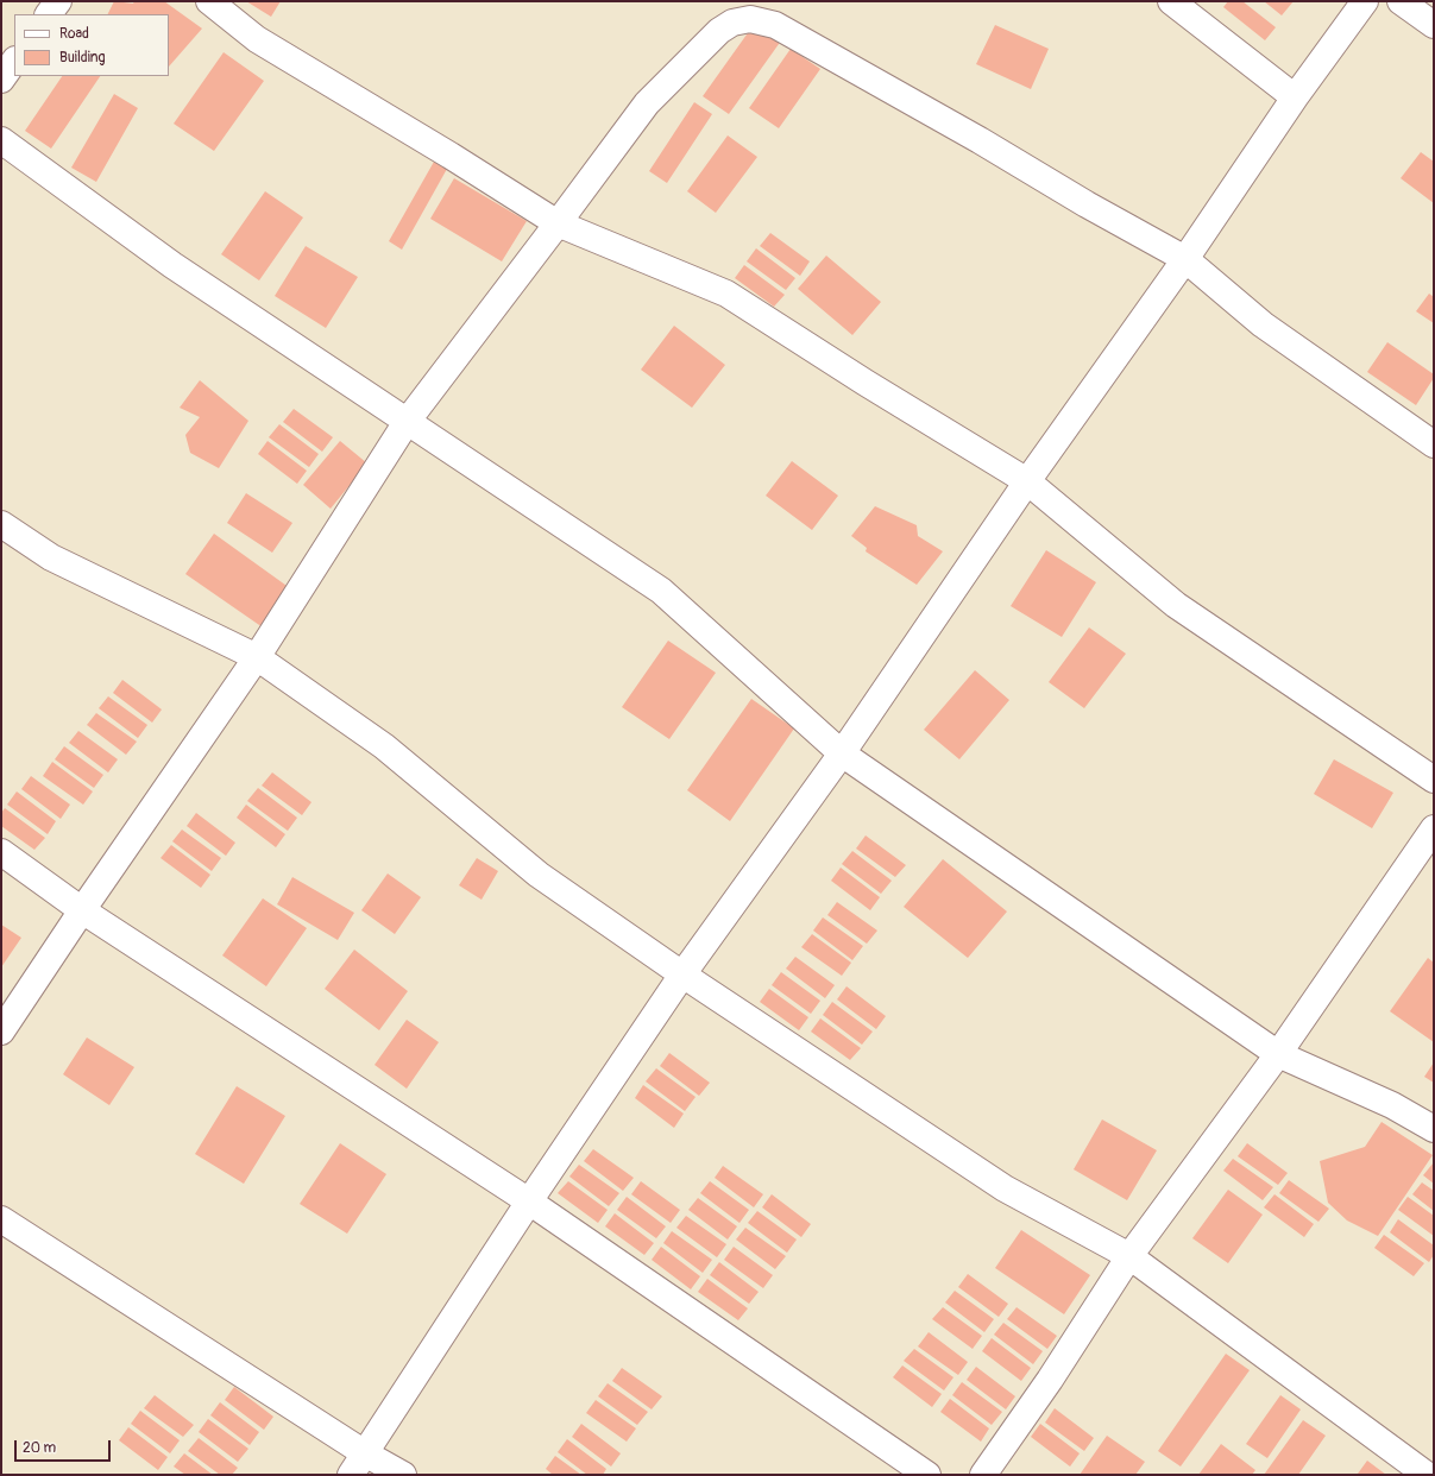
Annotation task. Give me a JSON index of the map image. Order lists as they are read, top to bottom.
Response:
{
  "legend": ["Road", "Building"],
  "scale_bar": "20 m"
}
